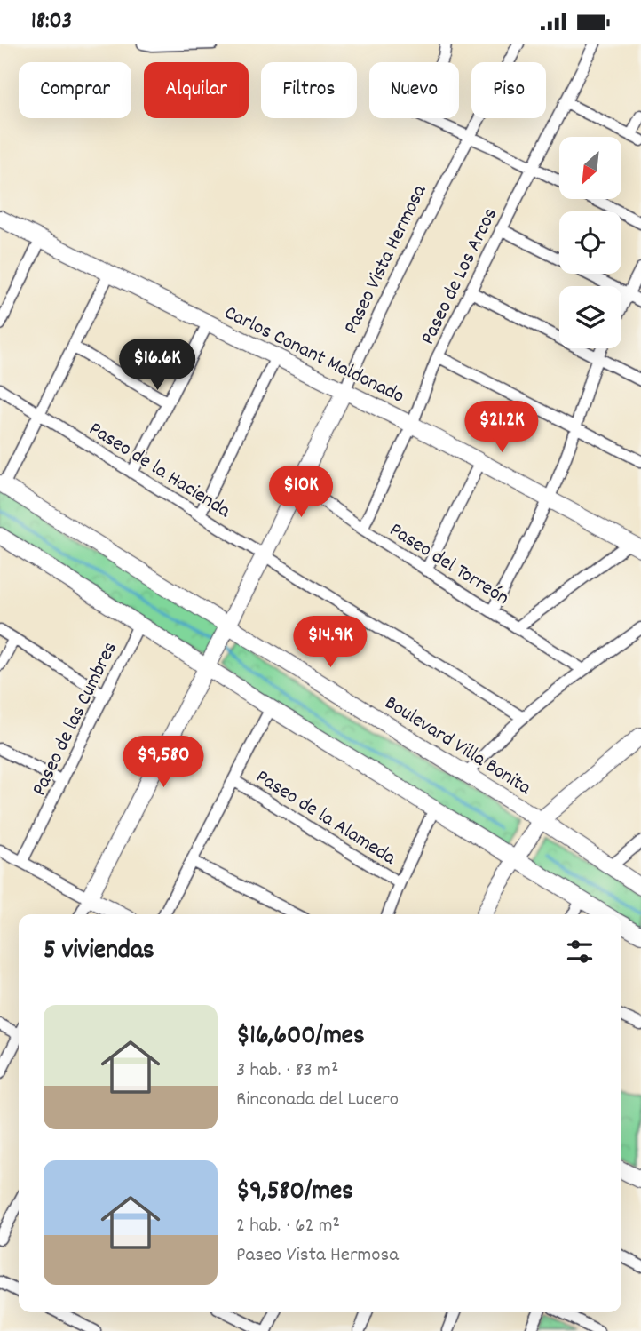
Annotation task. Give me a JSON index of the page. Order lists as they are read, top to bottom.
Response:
{
  "streets": {
    "street": [
      "Paseo Vista Hermosa",
      "Paseo de Los Arcos",
      "Carlos Conant Maldonado",
      "Paseo de la Hacienda",
      "Paseo del Torreón",
      "Paseo de las Cumbres",
      "Boulevard Villa Bonita",
      "Paseo de la Alameda"
    ]
  },
  "crossings": [
    ["Paseo Vista Hermosa", "Carlos Conant Maldonado"],
    ["Paseo Vista Hermosa", "Paseo de la Hacienda"],
    ["Paseo Vista Hermosa", "Paseo del Torreón"],
    ["Paseo Vista Hermosa", "Boulevard Villa Bonita"],
    ["Paseo de Los Arcos", "Carlos Conant Maldonado"],
    ["Paseo de Los Arcos", "Paseo del Torreón"]
  ],
  "north": "bottom left",
  "page": {
    "status": "18:03",
    "chip": [
      "Comprar",
      "Alquilar",
      "Filtros",
      "Nuevo",
      "Piso"
    ],
    "price": [
      "$16.6K",
      "$21.2K",
      "$10K",
      "$14.9K",
      "$9,580"
    ],
    "heading": "5 viviendas",
    "list": [
      {
        "name": "$16,600/mes",
        "note": "3 hab. · 83 m² · Rinconada del Lucero"
      },
      {
        "name": "$9,580/mes",
        "note": "2 hab. · 62 m² · Paseo Vista Hermosa"
      }
    ]
  }
}
